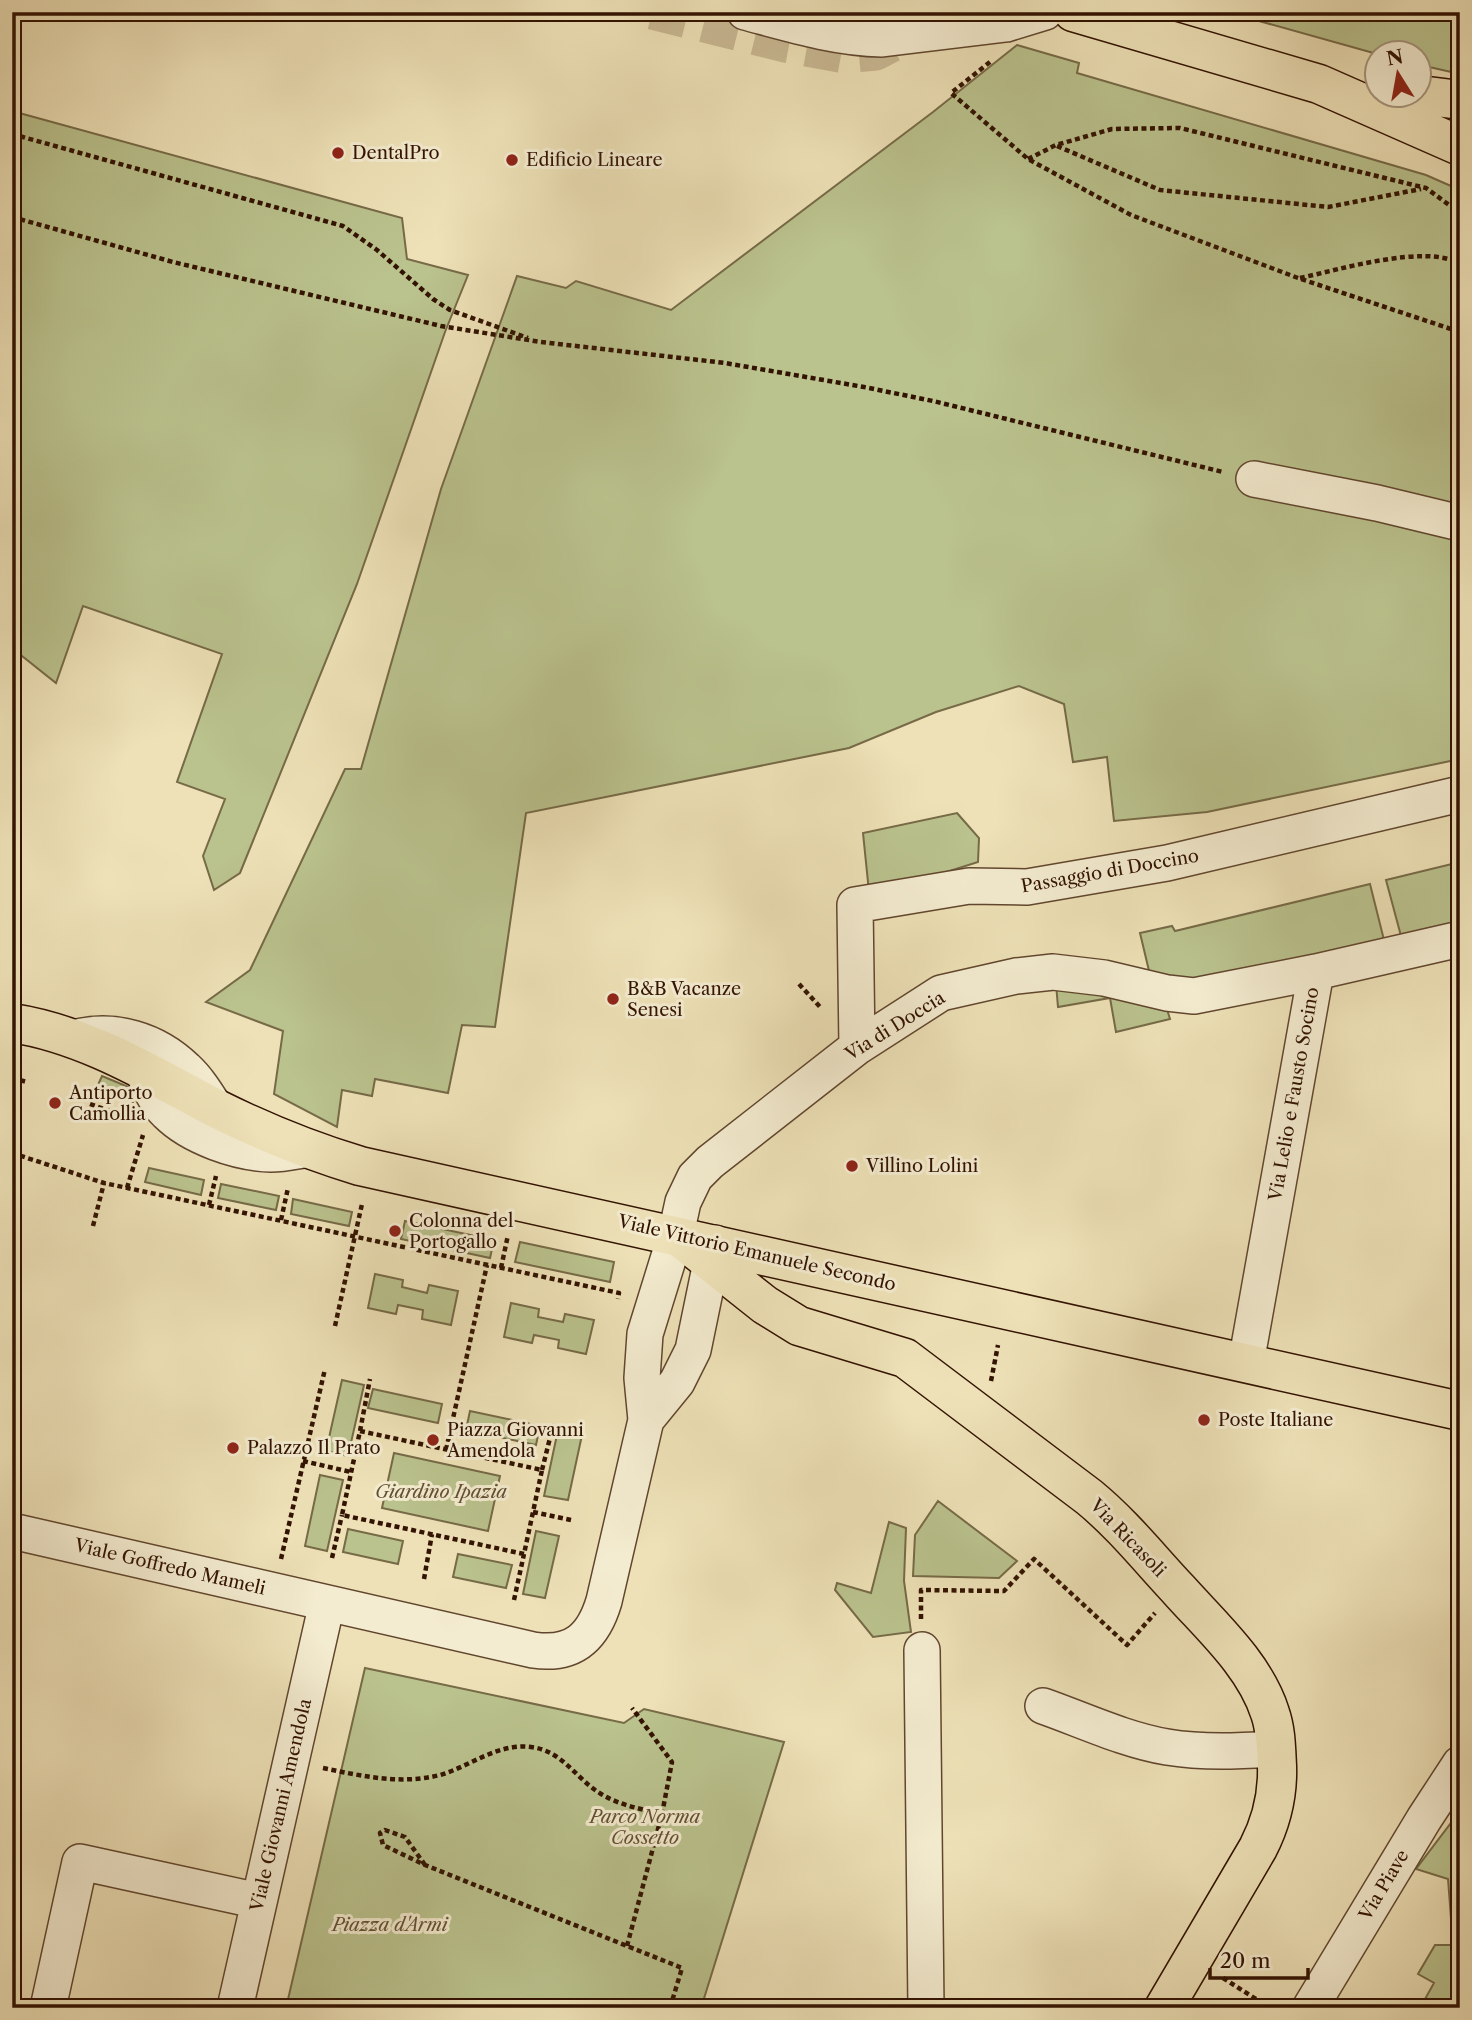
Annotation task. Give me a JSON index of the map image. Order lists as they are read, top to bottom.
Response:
{
  "streets": {
    "main road": ["Viale Vittorio Emanuele Secondo", "Via Ricasoli"],
    "street": [
      "Passaggio di Doccino",
      "Via di Doccia",
      "Via Lelio e Fausto Socino",
      "Viale Goffredo Mameli",
      "Viale Giovanni Amendola",
      "Via Piave"
    ]
  },
  "crossings": [
    ["Passaggio di Doccino", "Via di Doccia"],
    ["Via di Doccia", "Via Lelio e Fausto Socino"],
    ["Via di Doccia", "Viale Vittorio Emanuele Secondo"],
    ["Via di Doccia", "Via Ricasoli"],
    ["Via Lelio e Fausto Socino", "Viale Vittorio Emanuele Secondo"],
    ["Viale Vittorio Emanuele Secondo", "Via Ricasoli"],
    ["Viale Goffredo Mameli", "Viale Giovanni Amendola"]
  ],
  "parks": ["Giardino Ipazia", "Parco Norma Cossetto", "Piazza d'Armi"],
  "places": [
    "DentalPro",
    "Edificio Lineare",
    "B&B Vacanze Senesi",
    "Antiporto Camollia",
    "Villino Lolini",
    "Colonna del Portogallo",
    "Poste Italiane",
    "Piazza Giovanni Amendola",
    "Palazzo Il Prato"
  ],
  "scale_bar": "20 m",
  "north": "top"
}
